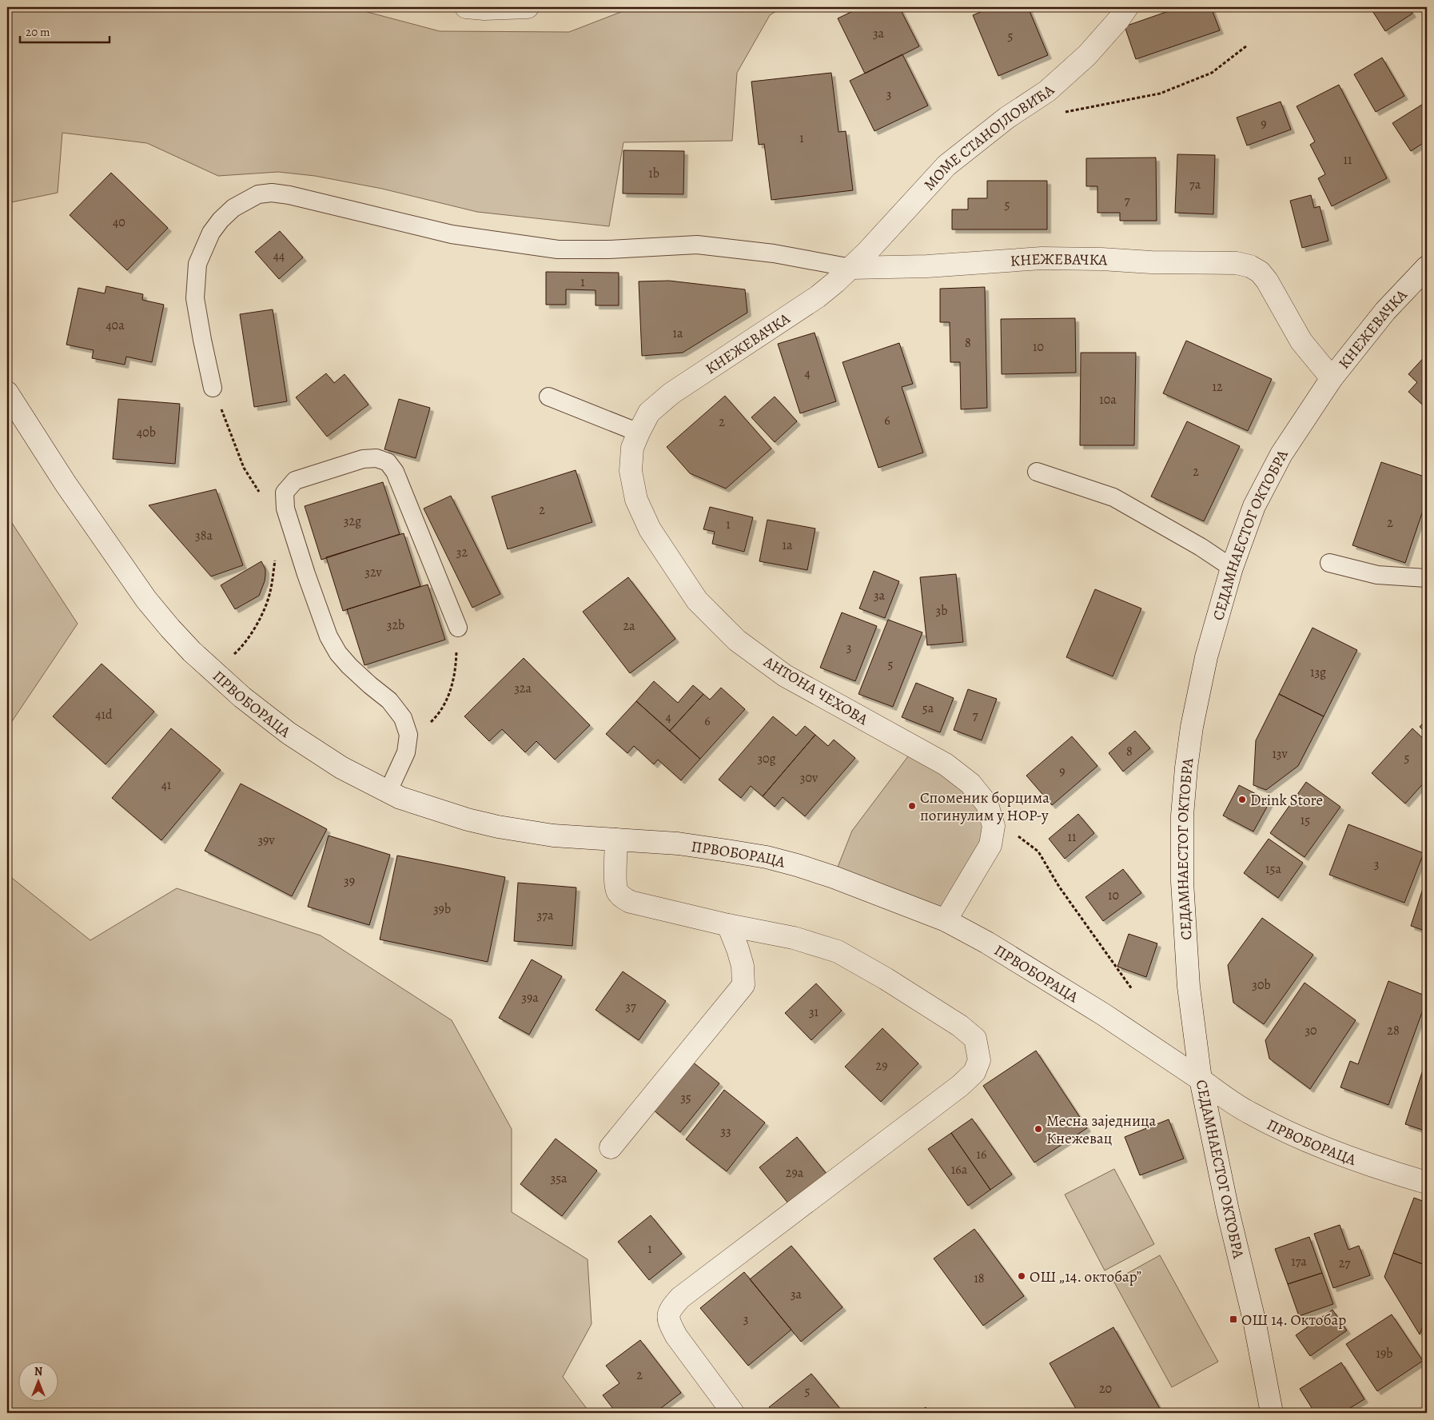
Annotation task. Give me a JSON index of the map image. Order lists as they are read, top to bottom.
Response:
{
  "streets": {
    "street": [
      "МОМЕ СТАНОЈЛОВИЋА",
      "КНЕЖЕВАЧКА",
      "СЕДАМНАЕСТОГ ОКТОБРА",
      "АНТОНА ЧЕХОВА",
      "ПРВОБОРАЦА"
    ]
  },
  "crossings": [
    ["МОМЕ СТАНОЈЛОВИЋА", "КНЕЖЕВАЧКА"],
    ["КНЕЖЕВАЧКА", "СЕДАМНАЕСТОГ ОКТОБРА"],
    ["КНЕЖЕВАЧКА", "АНТОНА ЧЕХОВА"],
    ["СЕДАМНАЕСТОГ ОКТОБРА", "ПРВОБОРАЦА"]
  ],
  "places": {
    "other": [
      "Drink Store",
      "Споменик борцима погинулим у НОР-у",
      "Месна заједница Кнежевац",
      "ОШ „14. октобар”"
    ],
    "transit": ["ОШ 14. Октобар"]
  },
  "house_numbers": [
    "3a",
    "5",
    "3",
    "9",
    "1",
    "11",
    "1b",
    "7a",
    "7",
    "5",
    "40",
    "44",
    "1",
    "40a",
    "1a",
    "8",
    "10",
    "4",
    "12",
    "10a",
    "6",
    "2",
    "40b",
    "2",
    "2",
    "32g",
    "2",
    "1",
    "38a",
    "1a",
    "32",
    "32v",
    "3a",
    "3b",
    "32b",
    "2a",
    "3",
    "5",
    "13g",
    "32a",
    "5a",
    "41d",
    "7",
    "4",
    "6",
    "8",
    "13v",
    "5",
    "30g",
    "9",
    "30v",
    "41",
    "15",
    "11",
    "39v",
    "3",
    "15a",
    "39",
    "10",
    "39b",
    "37a",
    "30b",
    "39a",
    "37",
    "31",
    "30",
    "28",
    "29",
    "35",
    "33",
    "16",
    "16a",
    "29a",
    "35a",
    "1",
    "17a",
    "27",
    "18",
    "3a",
    "3",
    "19b",
    "2",
    "20",
    "5"
  ],
  "scale_bar": "20 m",
  "north": "top"
}
